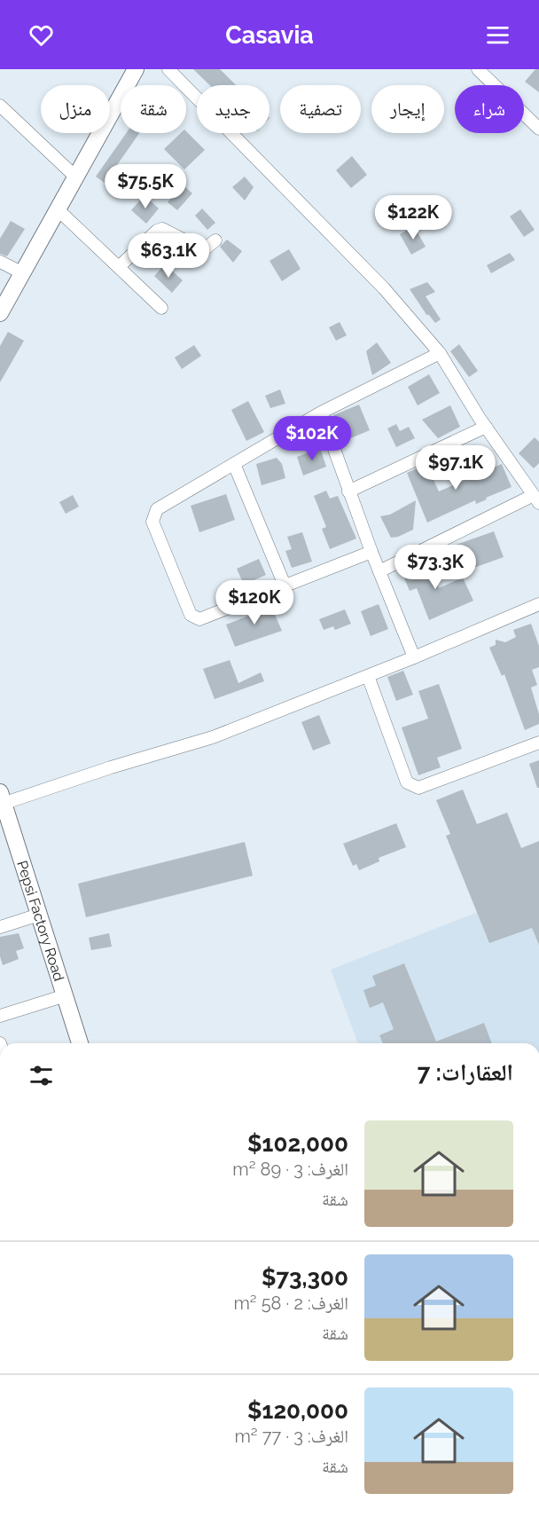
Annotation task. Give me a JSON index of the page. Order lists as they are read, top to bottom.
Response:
{
  "streets": {
    "main road": ["Pepsi Factory Road"]
  },
  "page": {
    "header": "Casavia",
    "chip": [
      "شراء",
      "إيجار",
      "تصفية",
      "جديد",
      "شقة",
      "منزل"
    ],
    "price": [
      "$75.5K",
      "$122K",
      "$63.1K",
      "$102K",
      "$97.1K",
      "$73.3K",
      "$120K"
    ],
    "heading": "العقارات: 7",
    "list": [
      {
        "name": "$102,000",
        "note": "الغرف: 3 · 89 m² · شقة"
      },
      {
        "name": "$73,300",
        "note": "الغرف: 2 · 58 m² · شقة"
      },
      {
        "name": "$120,000",
        "note": "الغرف: 3 · 77 m² · شقة"
      }
    ]
  }
}
